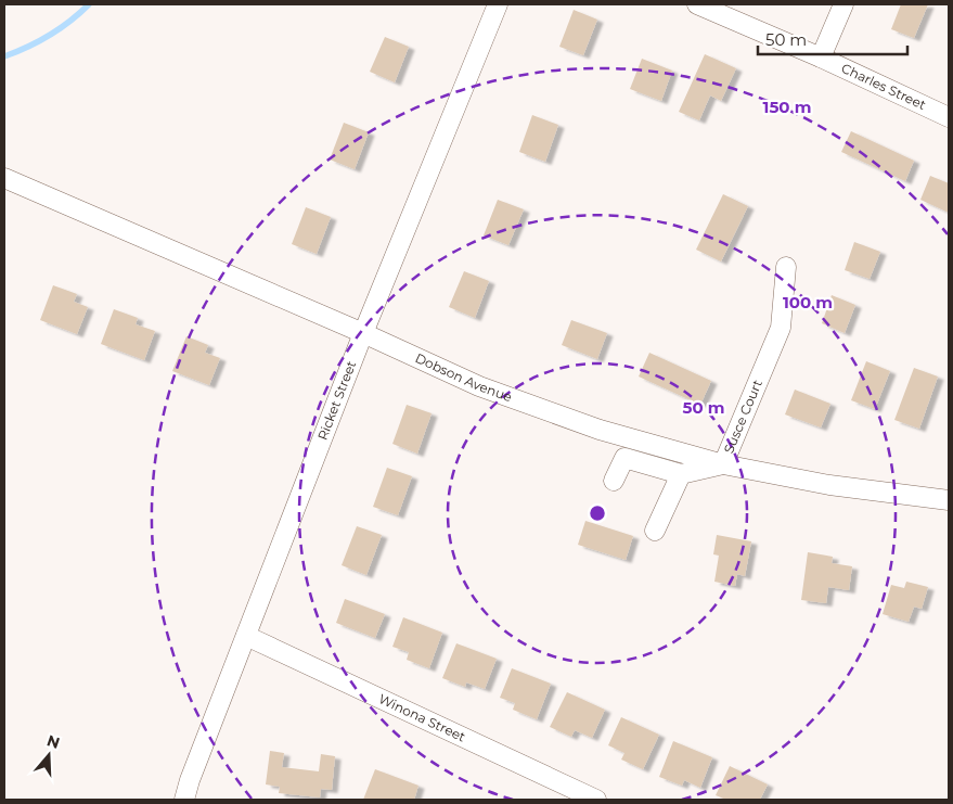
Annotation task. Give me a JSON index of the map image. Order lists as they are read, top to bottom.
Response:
{
  "streets": {
    "street": [
      "Charles Street",
      "Dobson Avenue",
      "Ricket Street",
      "Susce Court",
      "Winona Street"
    ]
  },
  "crossings": [
    ["Dobson Avenue", "Ricket Street"],
    ["Dobson Avenue", "Susce Court"],
    ["Ricket Street", "Winona Street"]
  ],
  "scale_bar": "50 m",
  "north": "top",
  "rings": ["150 m", "100 m", "50 m"]
}
